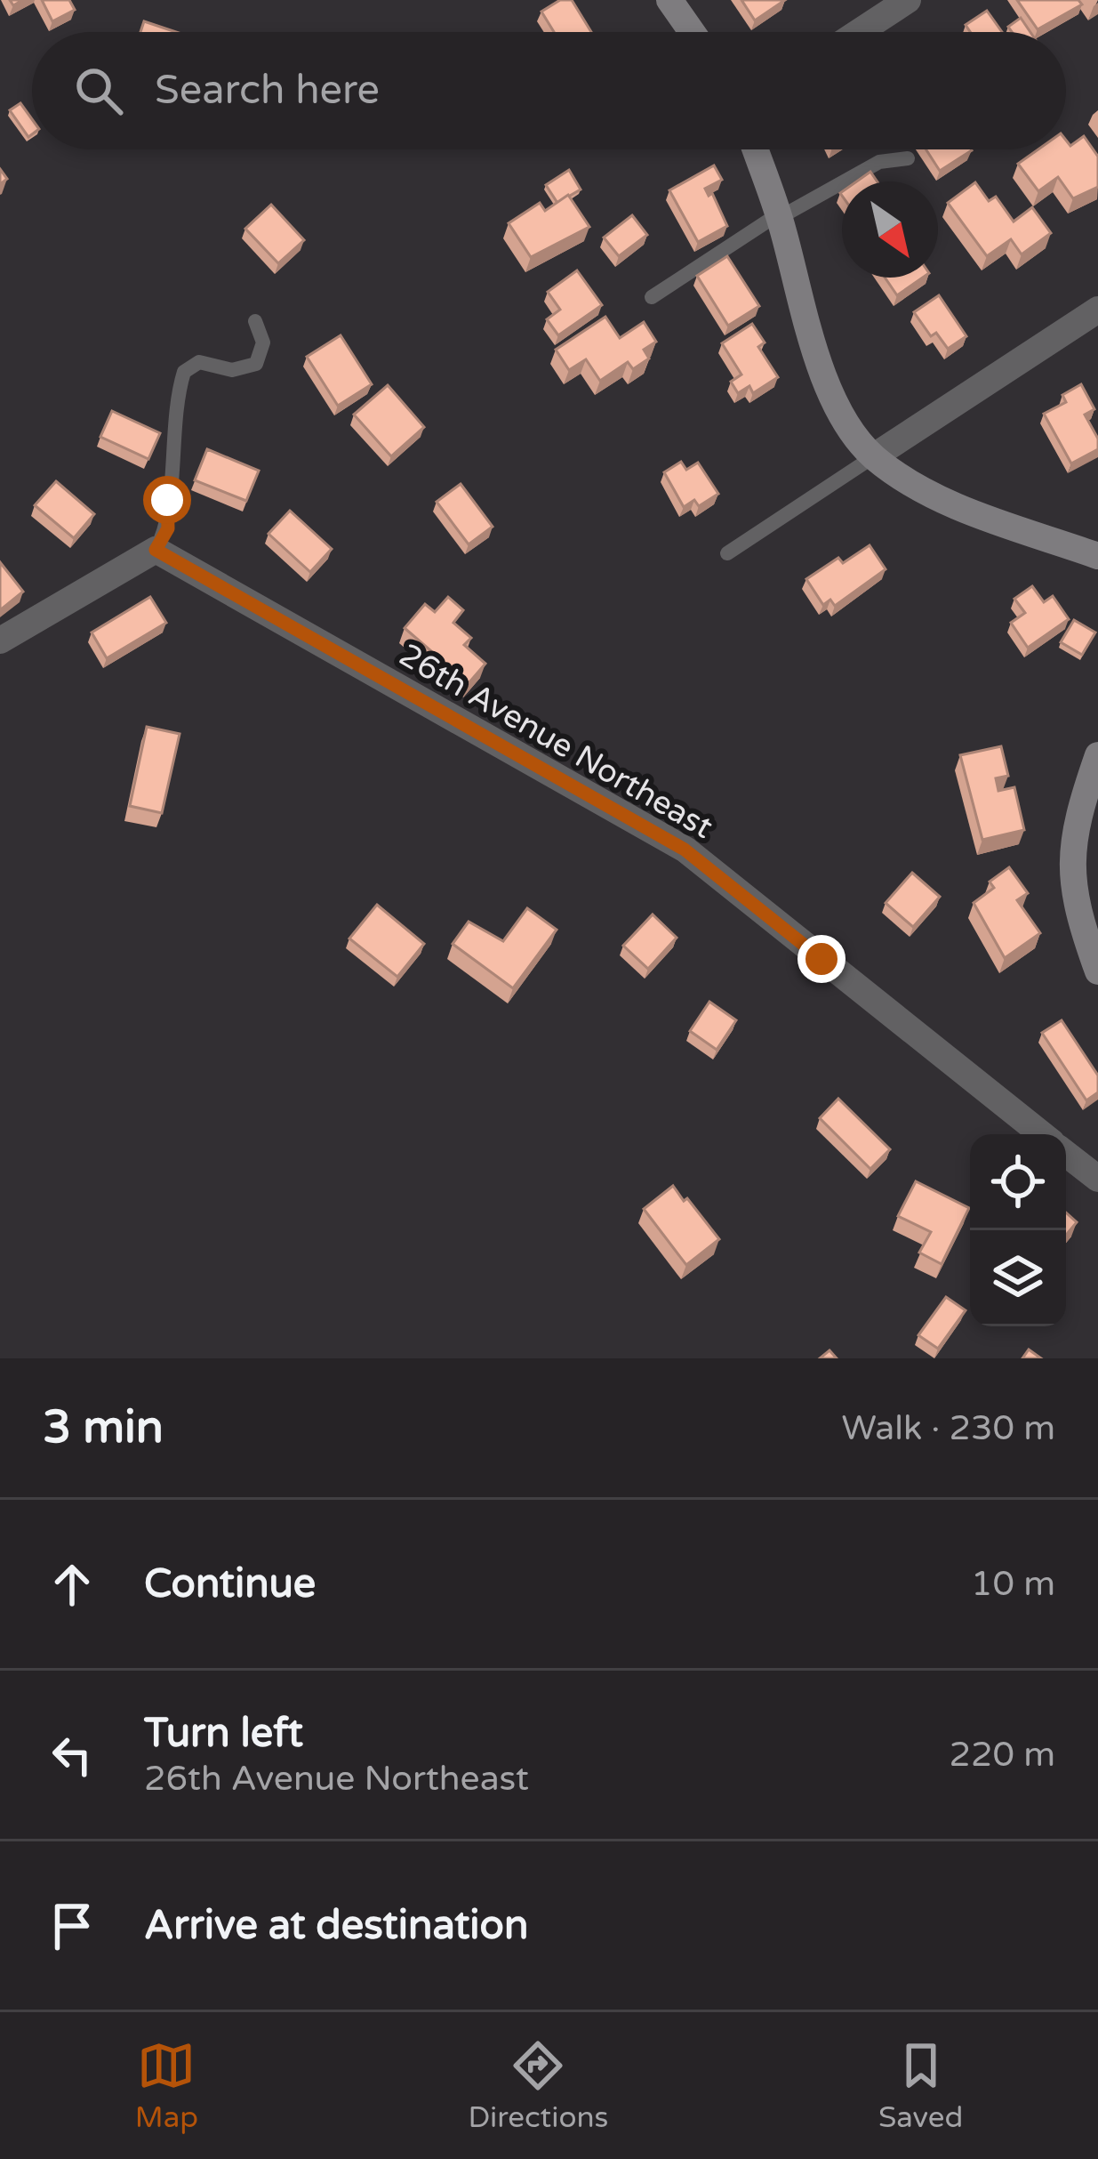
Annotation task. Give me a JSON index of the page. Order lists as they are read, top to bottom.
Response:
{
  "streets": {
    "street": ["26th Avenue Northeast"]
  },
  "north": "bottom right",
  "page": {
    "search": "Search here",
    "heading": ["3 min", "Walk · 230 m"],
    "list": [
      ["Continue", "10 m"],
      ["Turn left", "26th Avenue Northeast", "220 m"],
      "Arrive at destination"
    ],
    "nav": ["Map", "Directions", "Saved"]
  }
}
